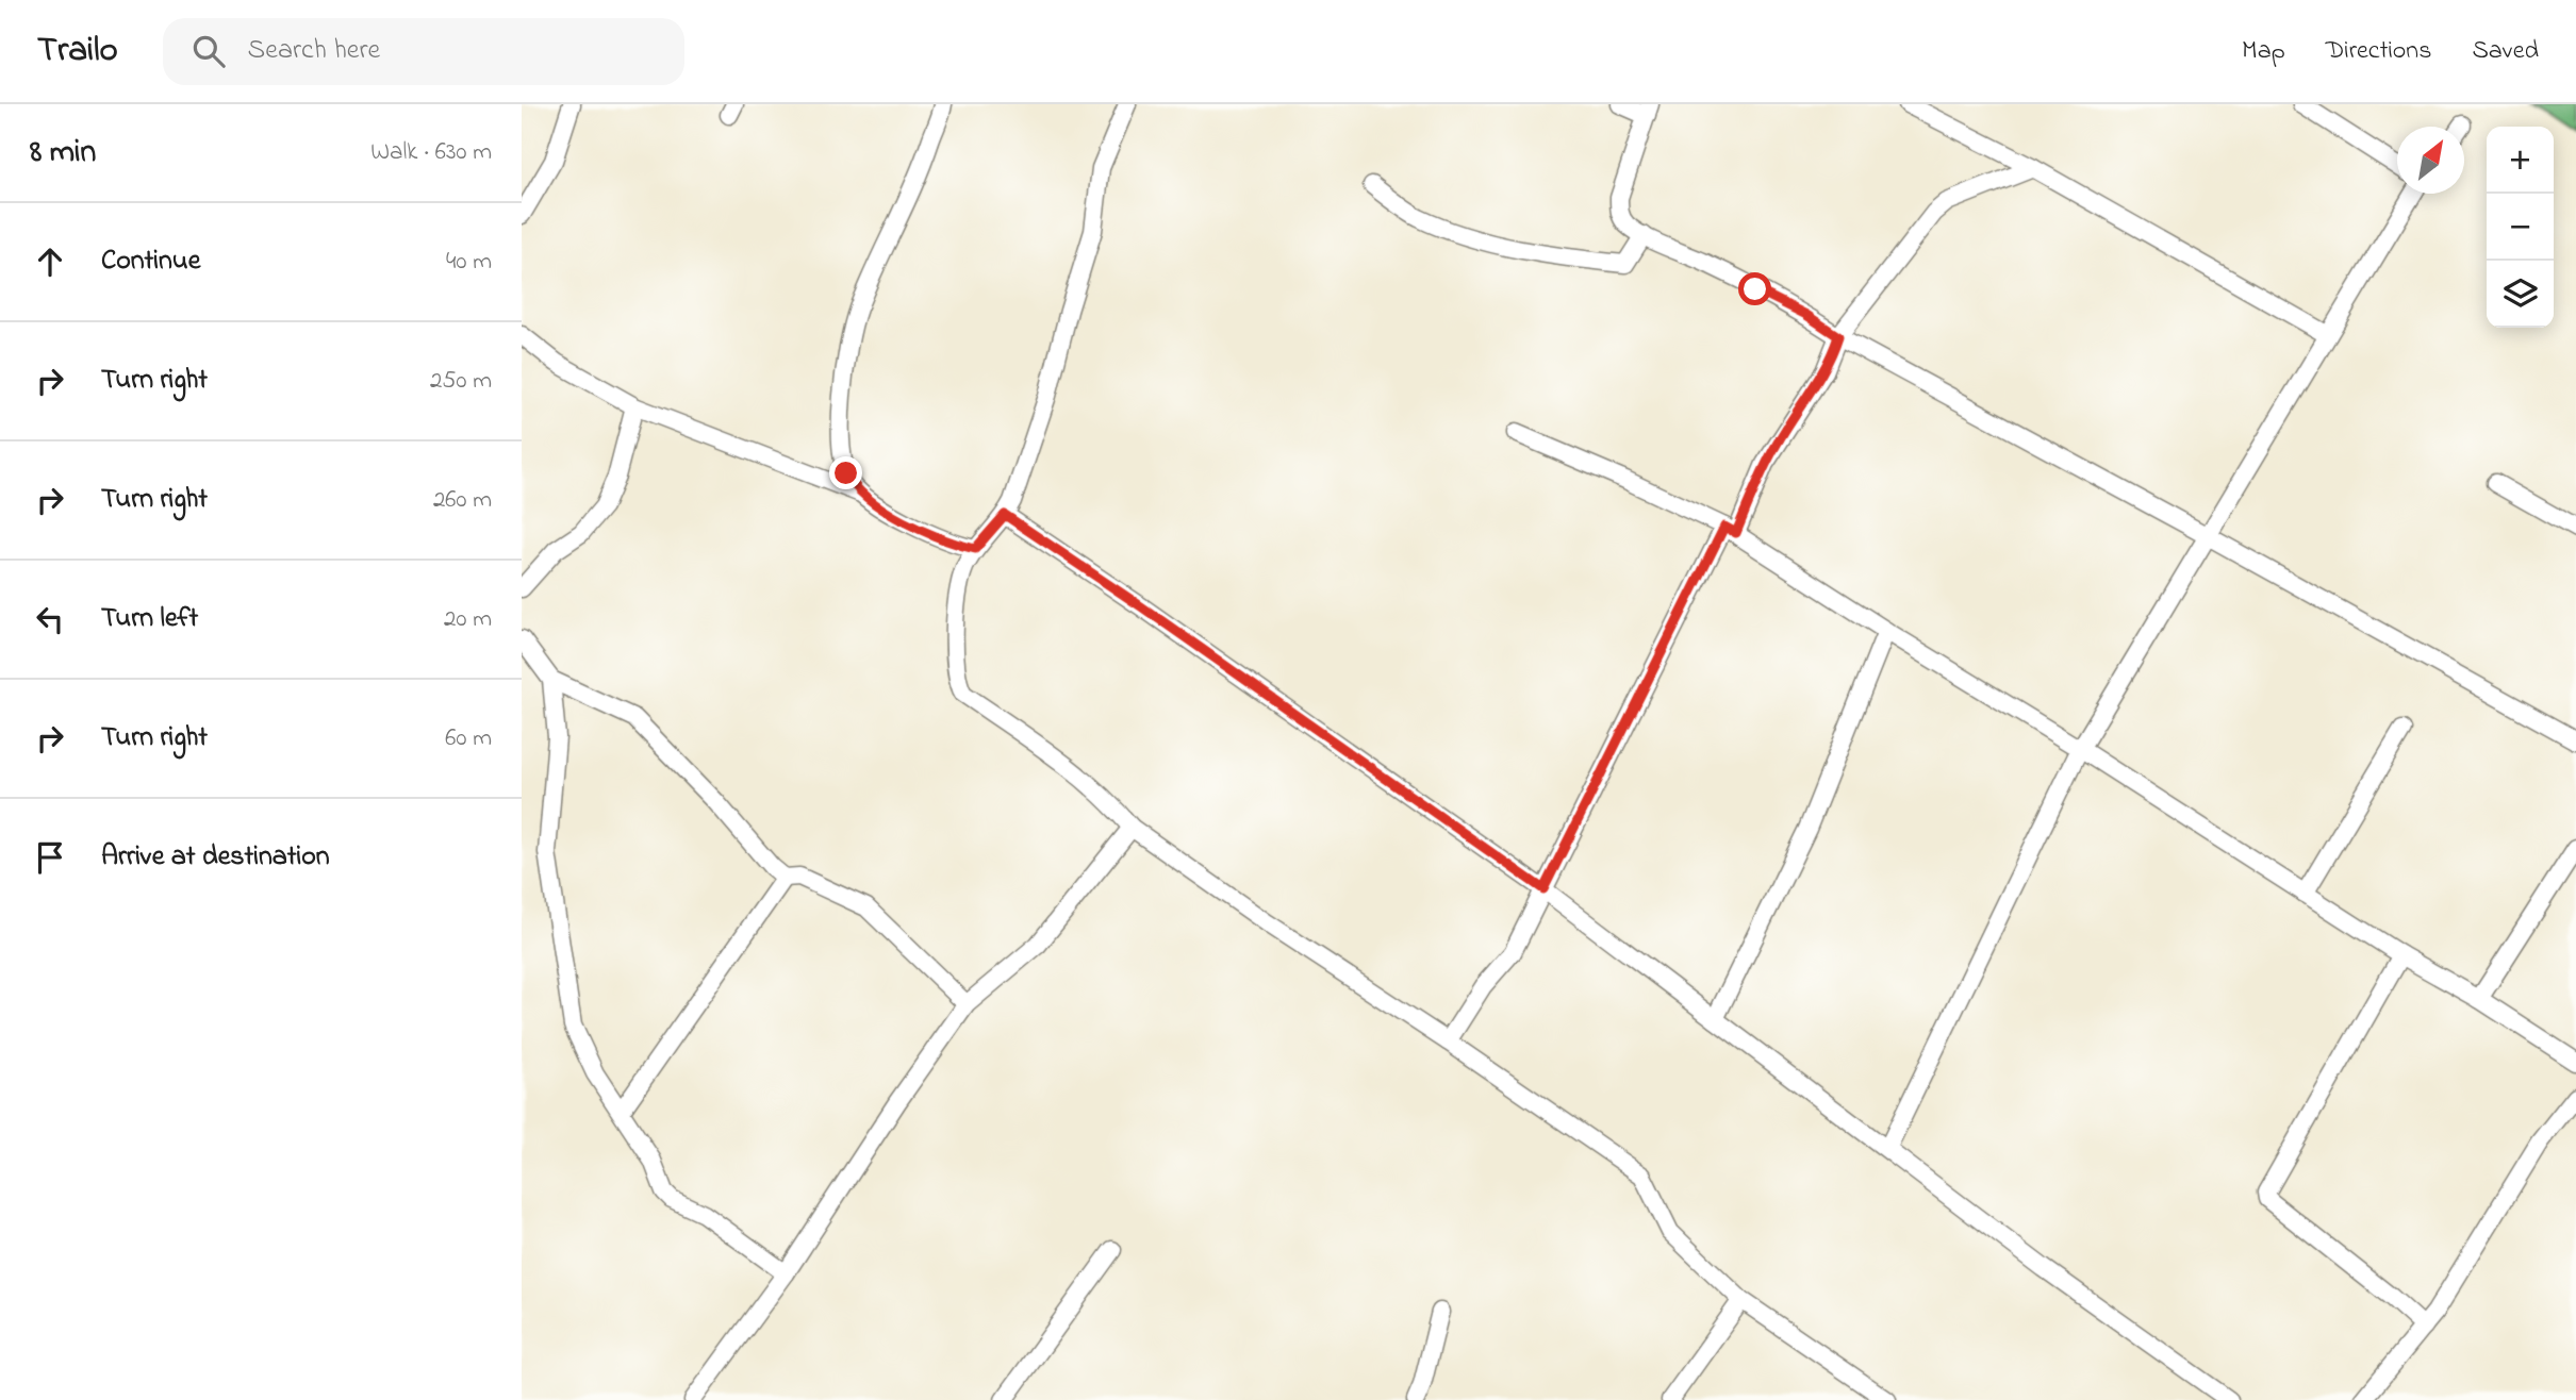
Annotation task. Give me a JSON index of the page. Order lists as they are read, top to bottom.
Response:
{
  "north": "top right",
  "page": {
    "header": "Trailo",
    "search": "Search here",
    "nav": ["Map", "Directions", "Saved"],
    "heading": ["8 min", "Walk · 630 m"],
    "map_buttons": ["+", "−"],
    "list": [
      ["Continue", "40 m"],
      ["Turn right", "250 m"],
      ["Turn right", "260 m"],
      ["Turn left", "20 m"],
      ["Turn right", "60 m"],
      "Arrive at destination"
    ]
  }
}
